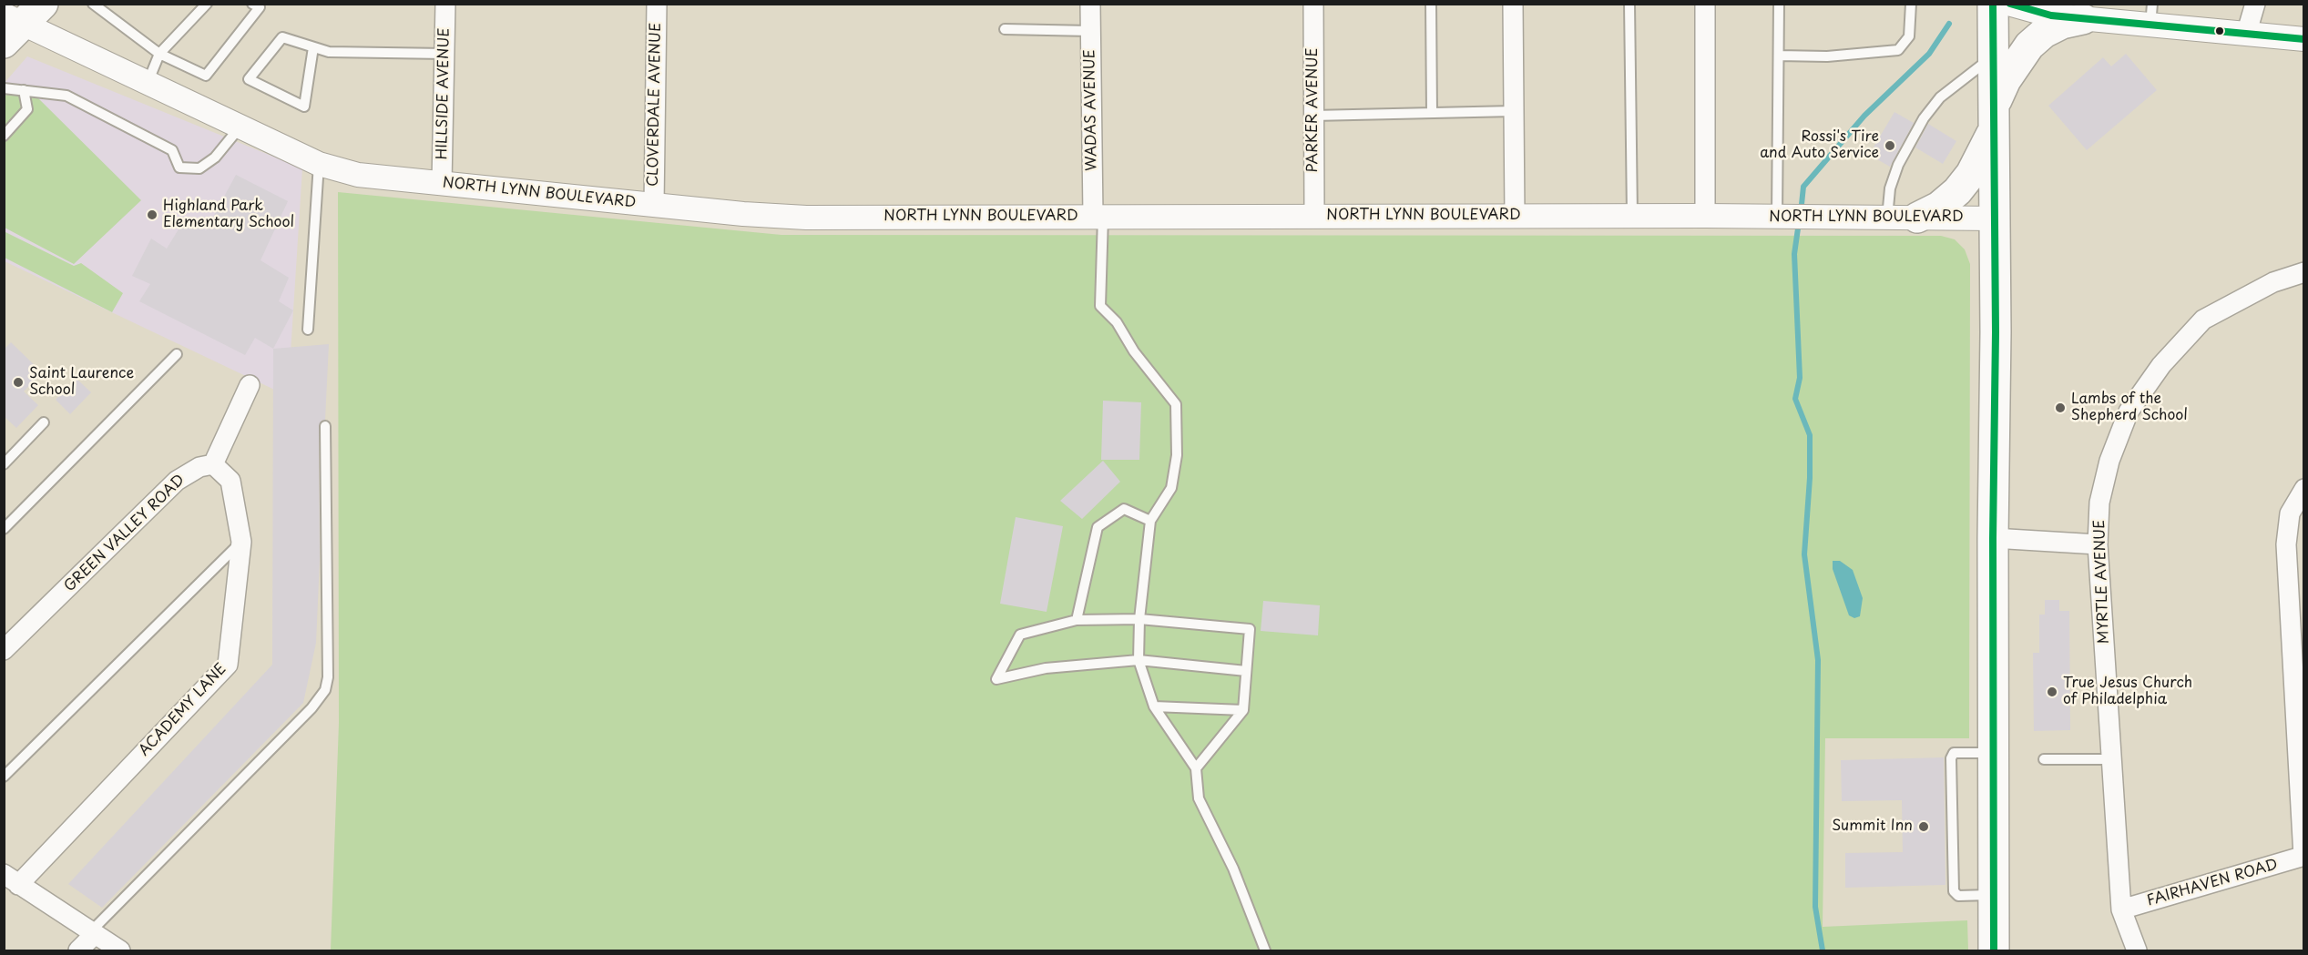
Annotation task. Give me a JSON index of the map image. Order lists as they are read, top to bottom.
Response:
{
  "streets": {
    "street": [
      "HILLSIDE AVENUE",
      "CLOVERDALE AVENUE",
      "WADAS AVENUE",
      "PARKER AVENUE",
      "NORTH LYNN BOULEVARD",
      "GREEN VALLEY ROAD",
      "MYRTLE AVENUE",
      "ACADEMY LANE",
      "FAIRHAVEN ROAD"
    ]
  },
  "crossings": [
    ["HILLSIDE AVENUE", "NORTH LYNN BOULEVARD"],
    ["CLOVERDALE AVENUE", "NORTH LYNN BOULEVARD"],
    ["WADAS AVENUE", "NORTH LYNN BOULEVARD"],
    ["PARKER AVENUE", "NORTH LYNN BOULEVARD"],
    ["GREEN VALLEY ROAD", "ACADEMY LANE"],
    ["MYRTLE AVENUE", "FAIRHAVEN ROAD"]
  ],
  "places": [
    "Rossi's Tire and Auto Service",
    "Highland Park Elementary School",
    "Saint Laurence School",
    "Lambs of the Shepherd School",
    "True Jesus Church of Philadelphia",
    "Summit Inn"
  ]
}
